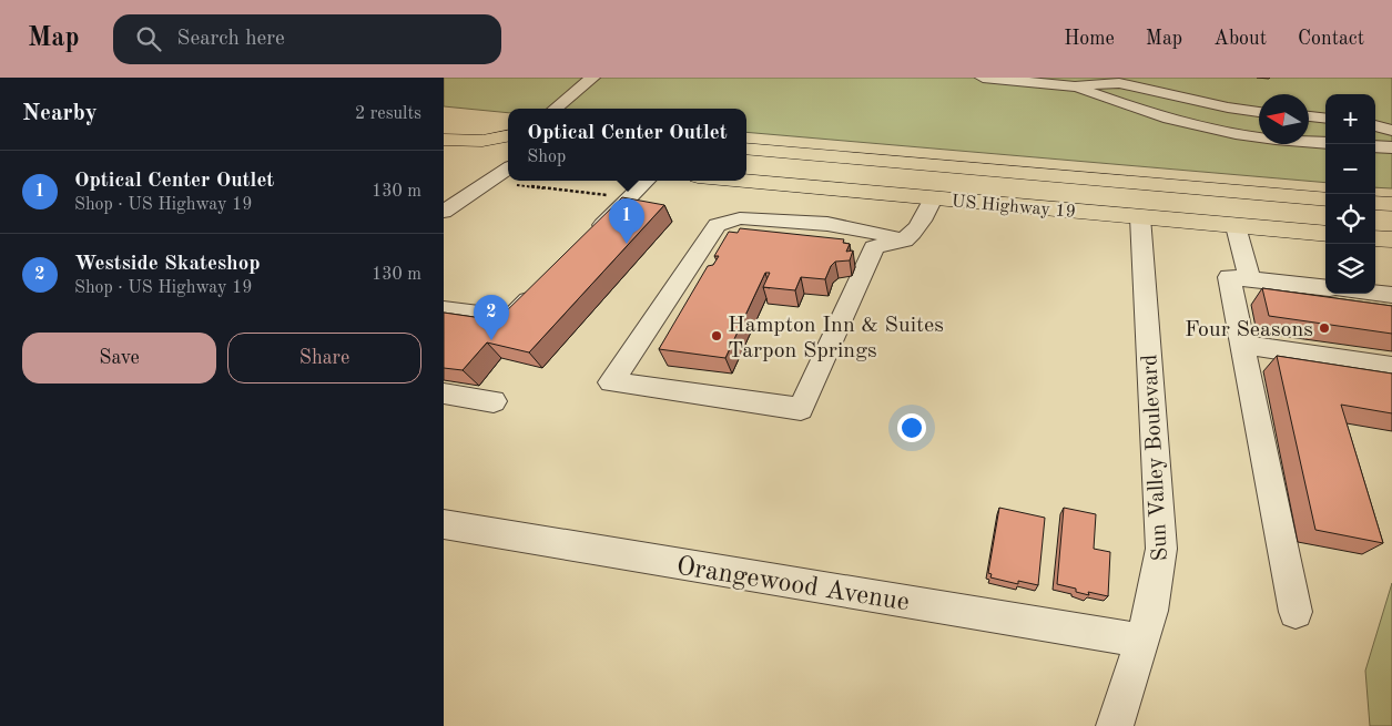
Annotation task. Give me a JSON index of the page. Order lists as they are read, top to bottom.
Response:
{
  "streets": {
    "highway": ["US Highway 19"],
    "street": ["Sun Valley Boulevard", "Orangewood Avenue"]
  },
  "crossings": [
    ["US Highway 19", "Sun Valley Boulevard"],
    ["Sun Valley Boulevard", "Orangewood Avenue"]
  ],
  "places": ["Four Seasons", "Hampton Inn & Suites Tarpon Springs"],
  "north": "left",
  "page": {
    "header": "Map",
    "search": "Search here",
    "nav": [
      "Home",
      "Map",
      "About",
      "Contact"
    ],
    "heading": ["Nearby", "2 results"],
    "map_buttons": ["+", "−"],
    "popup": ["Optical Center Outlet", "Shop"],
    "list": [
      {
        "mark": "1",
        "name": "Optical Center Outlet",
        "note": "Shop · US Highway 19",
        "value": "130 m"
      },
      {
        "mark": "2",
        "name": "Westside Skateshop",
        "note": "Shop · US Highway 19",
        "value": "130 m"
      }
    ],
    "pins": ["1", "2"],
    "buttons": ["Save", "Share"]
  }
}
